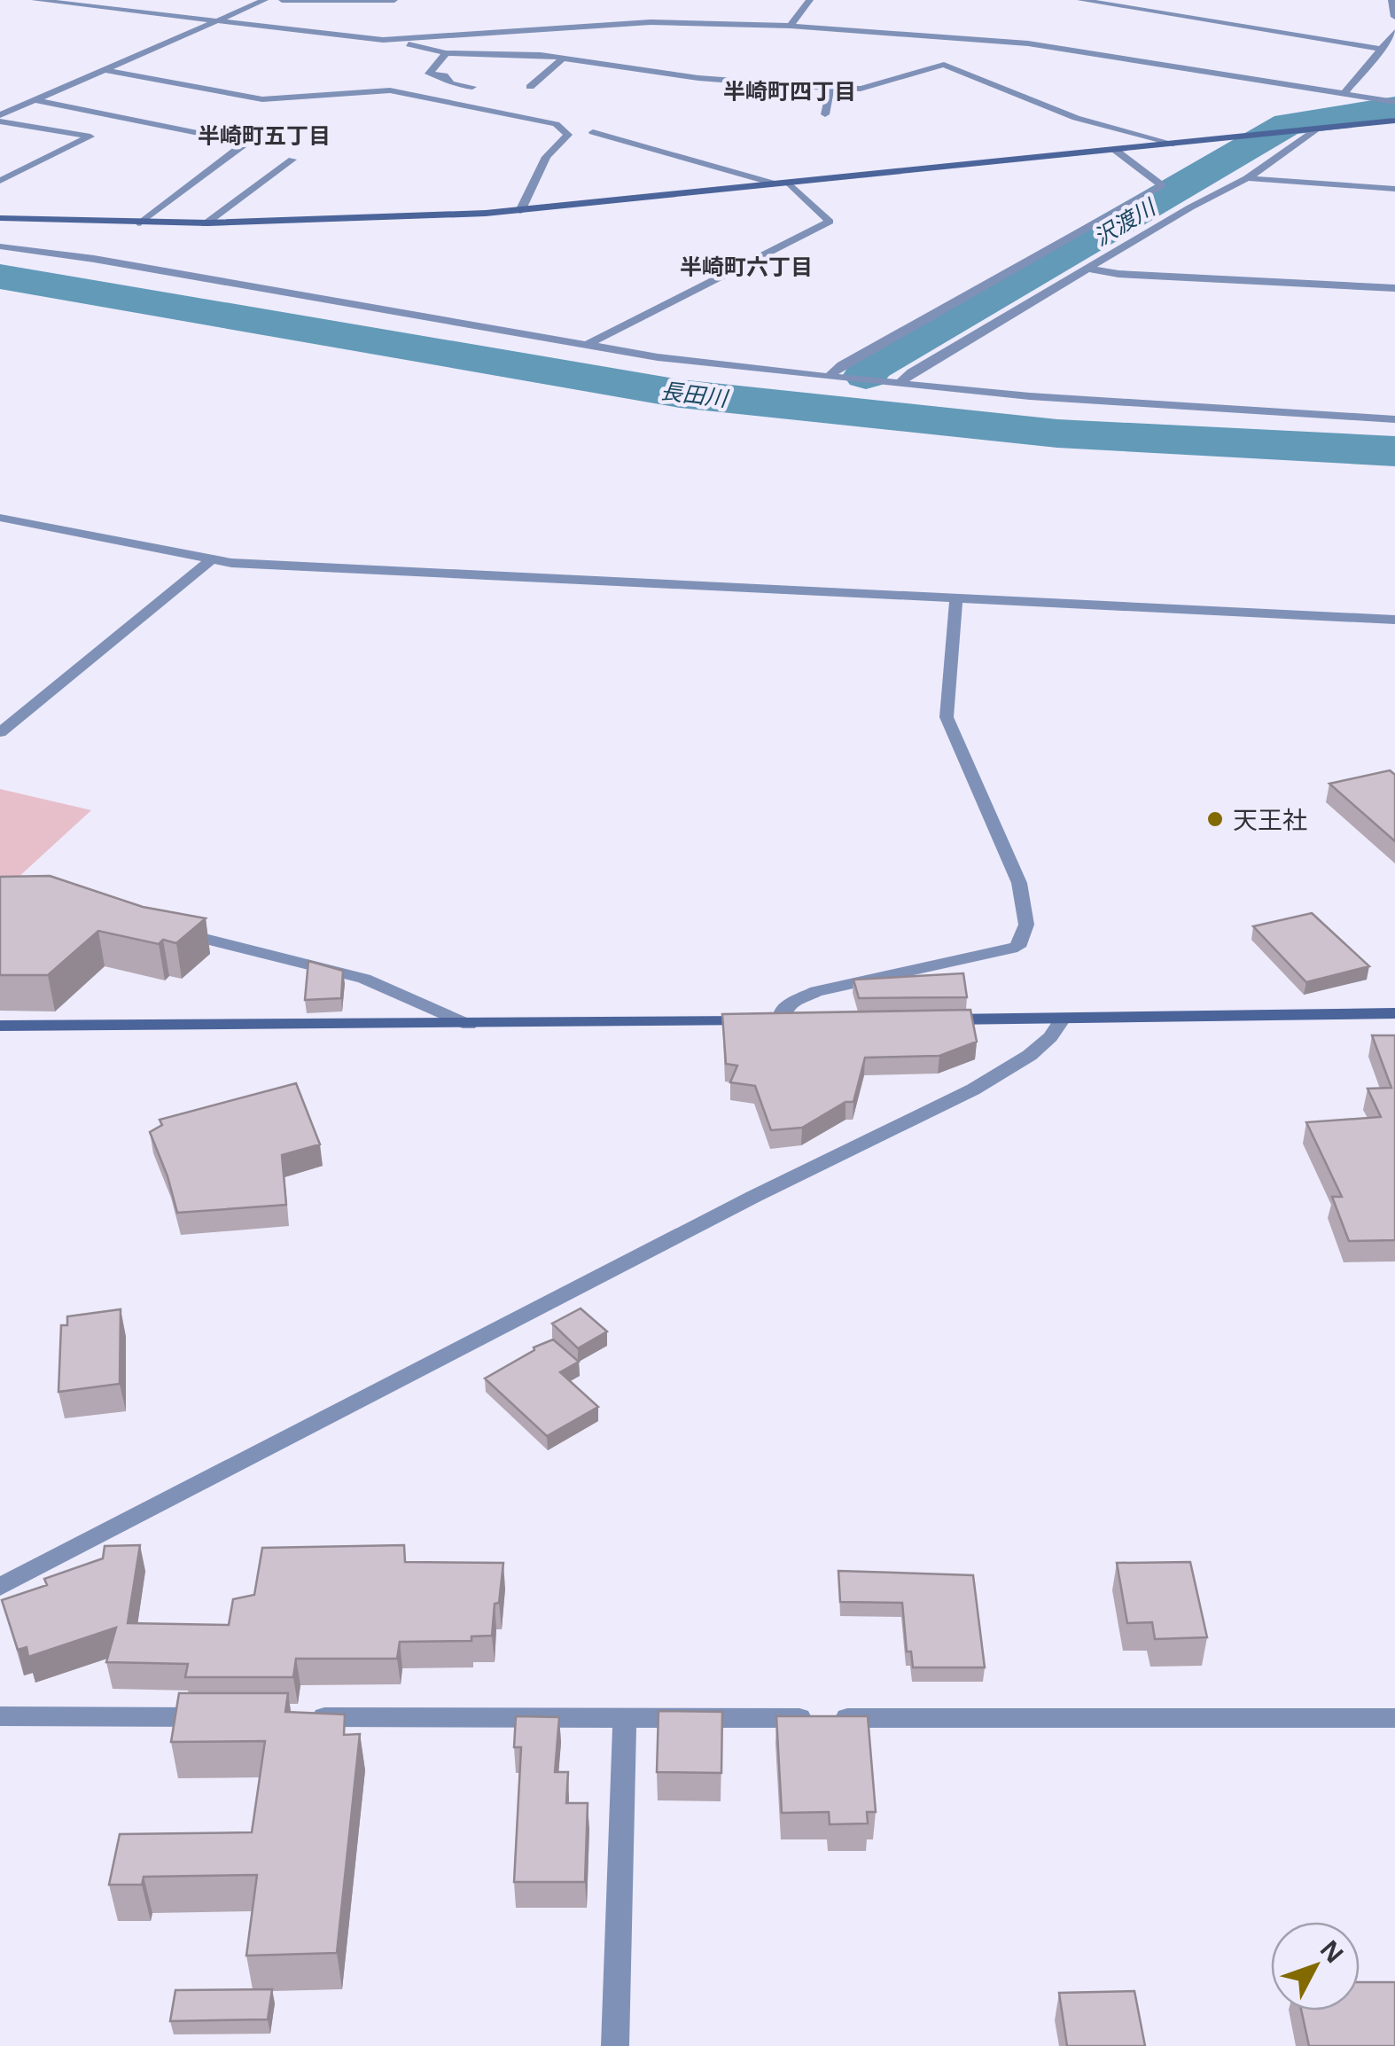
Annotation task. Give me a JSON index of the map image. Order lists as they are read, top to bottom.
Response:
{
  "districts": ["半崎町四丁目", "半崎町五丁目", "半崎町六丁目"],
  "water": ["沢渡川", "長田川"],
  "places": ["天王社"],
  "north": "top right"
}
